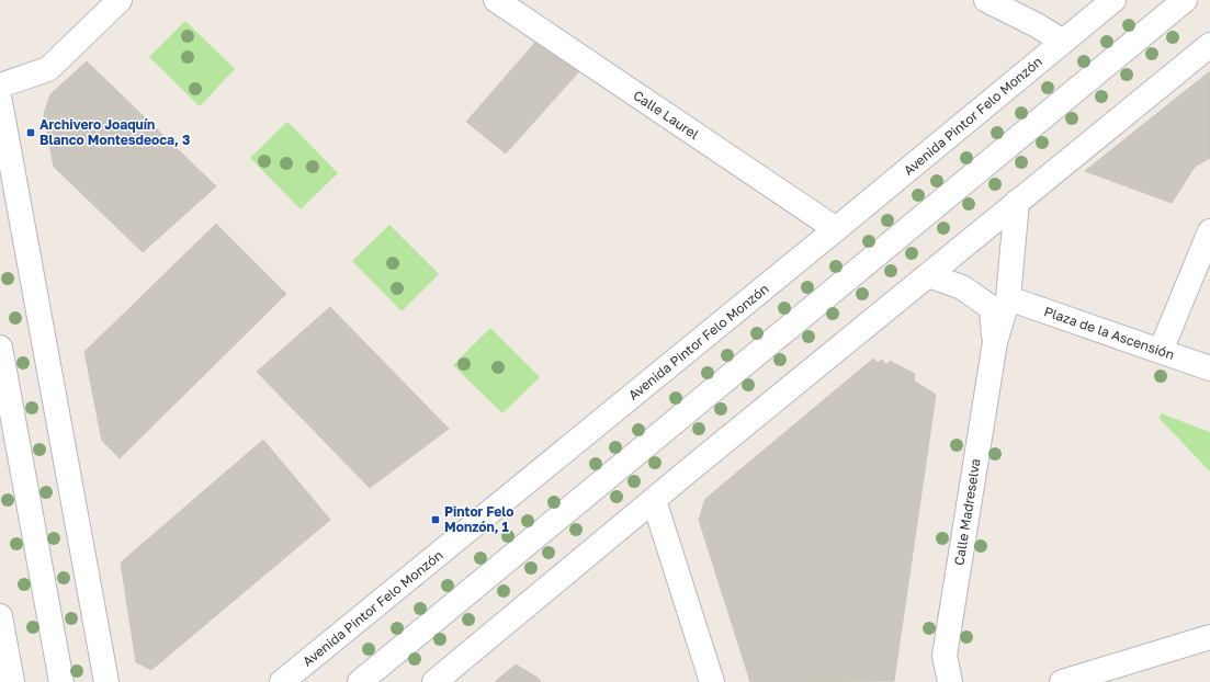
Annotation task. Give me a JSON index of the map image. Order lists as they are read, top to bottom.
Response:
{
  "streets": {
    "street": [
      "Calle Laurel",
      "Avenida Pintor Felo Monzón",
      "Plaza de la Ascensión",
      "Calle Madreselva"
    ]
  },
  "crossings": [
    ["Calle Laurel", "Avenida Pintor Felo Monzón"],
    ["Plaza de la Ascensión", "Calle Madreselva"]
  ],
  "places": {
    "transit": ["Archivero Joaquín Blanco Montesdeoca, 3", "Pintor Felo Monzón, 1"]
  }
}
